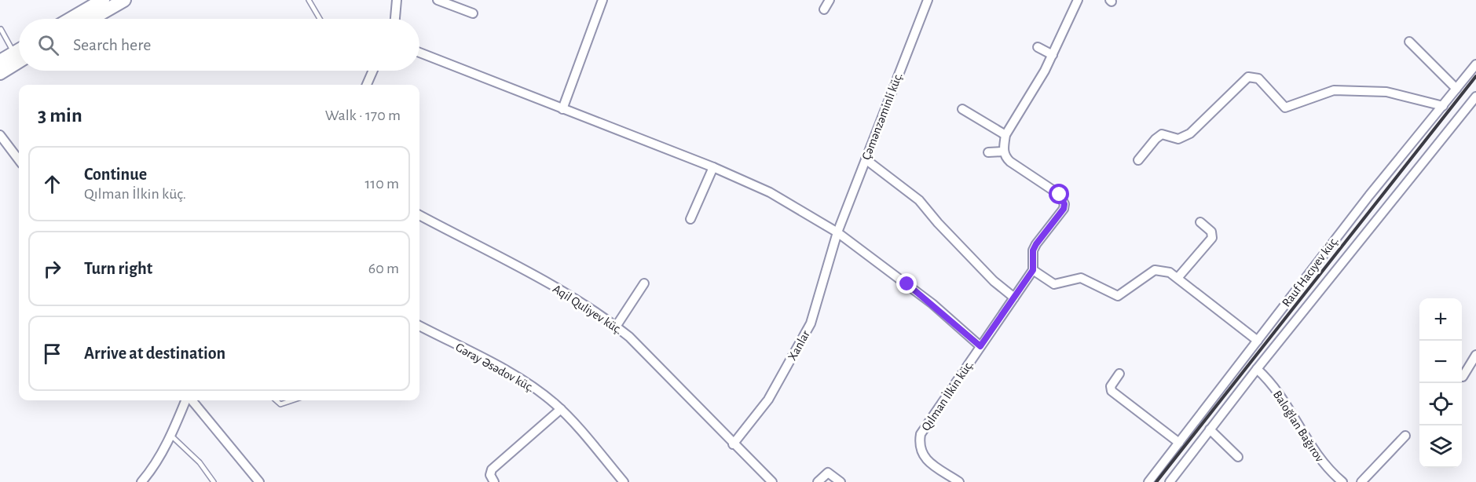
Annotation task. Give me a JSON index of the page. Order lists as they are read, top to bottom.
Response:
{
  "streets": {
    "street": [
      "Çəmənzəminli küç.",
      "Rauf Hacıyev küç.",
      "Aqil Quliyev küç.",
      "Xanlar",
      "Gəray Əsədov küç.",
      "Qılman İlkin küç.",
      "Baloğlan Bağırov"
    ]
  },
  "crossings": [
    ["Çəmənzəminli küç.", "Xanlar"],
    ["Rauf Hacıyev küç.", "Baloğlan Bağırov"],
    ["Aqil Quliyev küç.", "Xanlar"]
  ],
  "page": {
    "search": "Search here",
    "heading": ["3 min", "Walk · 170 m"],
    "list": [
      ["Continue", "Qılman İlkin küç.", "110 m"],
      ["Turn right", "60 m"],
      "Arrive at destination"
    ],
    "map_buttons": ["+", "−"]
  }
}
